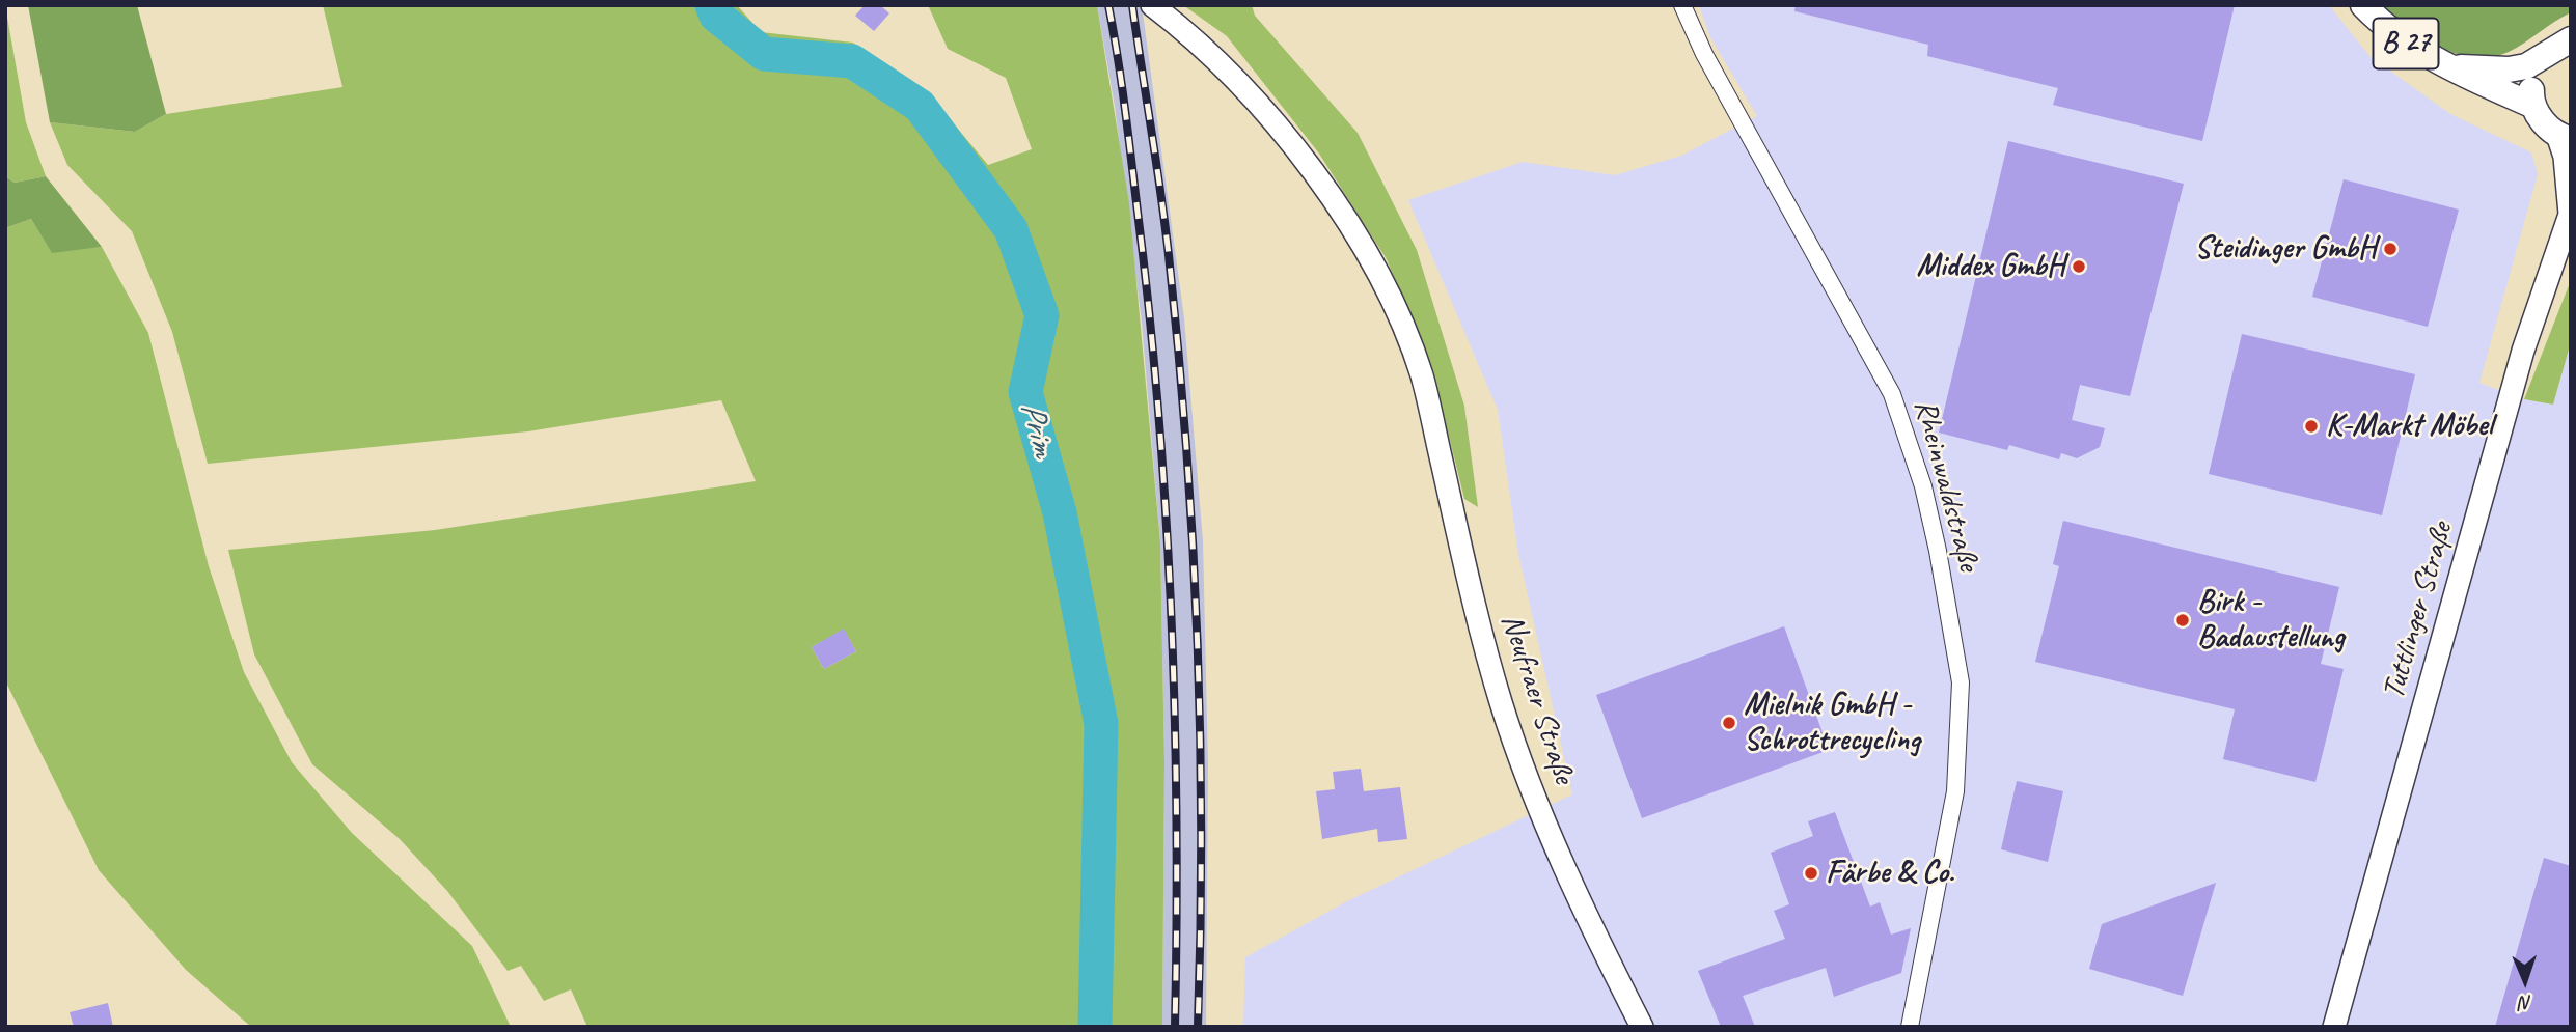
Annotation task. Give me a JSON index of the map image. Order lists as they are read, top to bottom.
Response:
{
  "streets": {
    "main road": ["B 27"],
    "street": ["Rheinwaldstraße", "Tuttlinger Straße", "Neufraer Straße"]
  },
  "water": ["Prim"],
  "places": [
    "Steidinger GmbH",
    "Middex GmbH",
    "K-Markt Möbel",
    "Birk - Badaustellung",
    "Mielnik GmbH - Schrottrecycling",
    "Färbe & Co."
  ],
  "north": "bottom"
}
